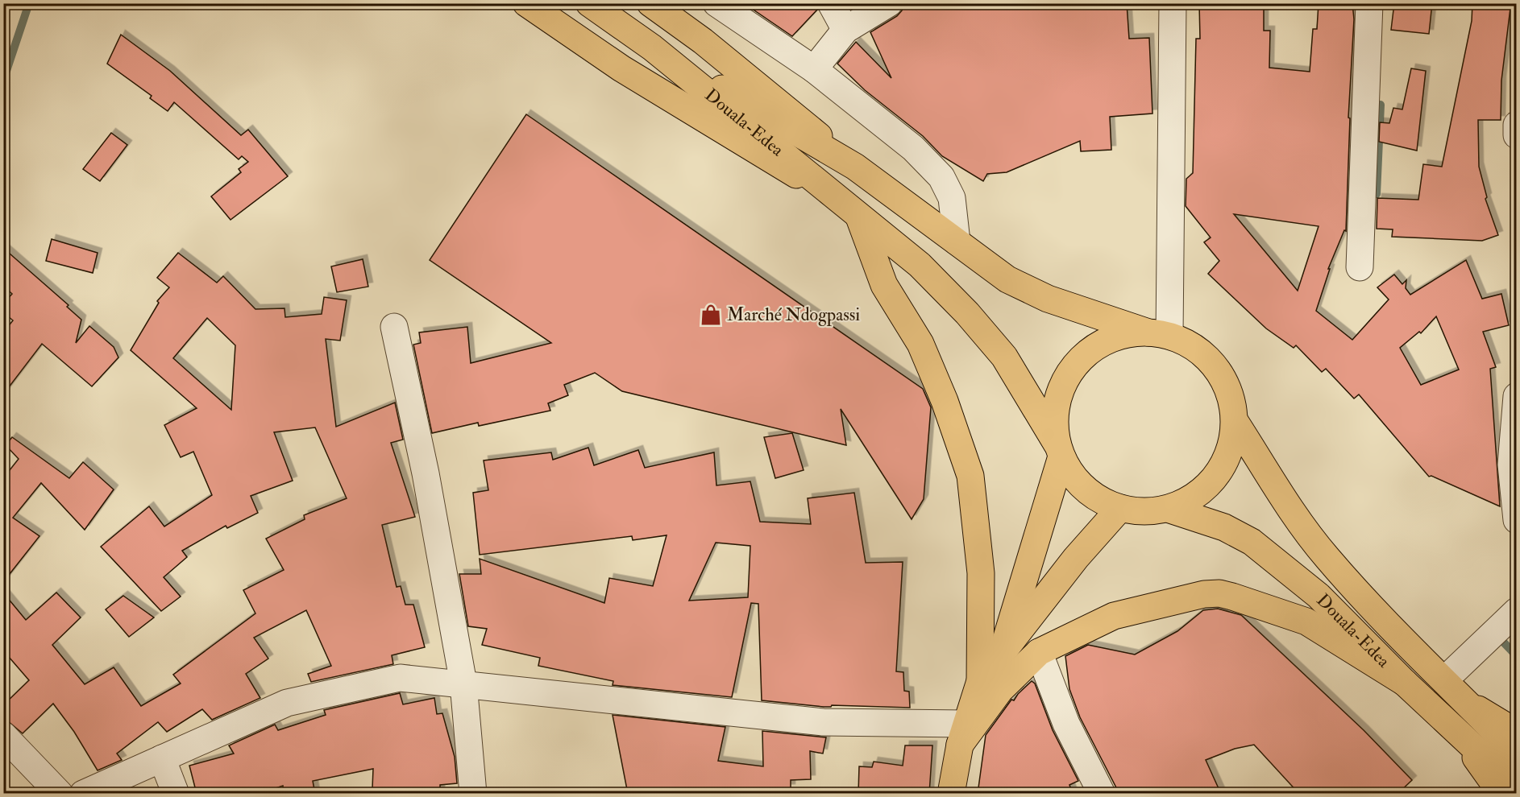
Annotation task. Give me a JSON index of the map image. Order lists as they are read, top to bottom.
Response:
{
  "streets": {
    "main road": ["Douala-Edea"]
  },
  "places": {
    "shop": ["Marché Ndogpassi"]
  }
}
